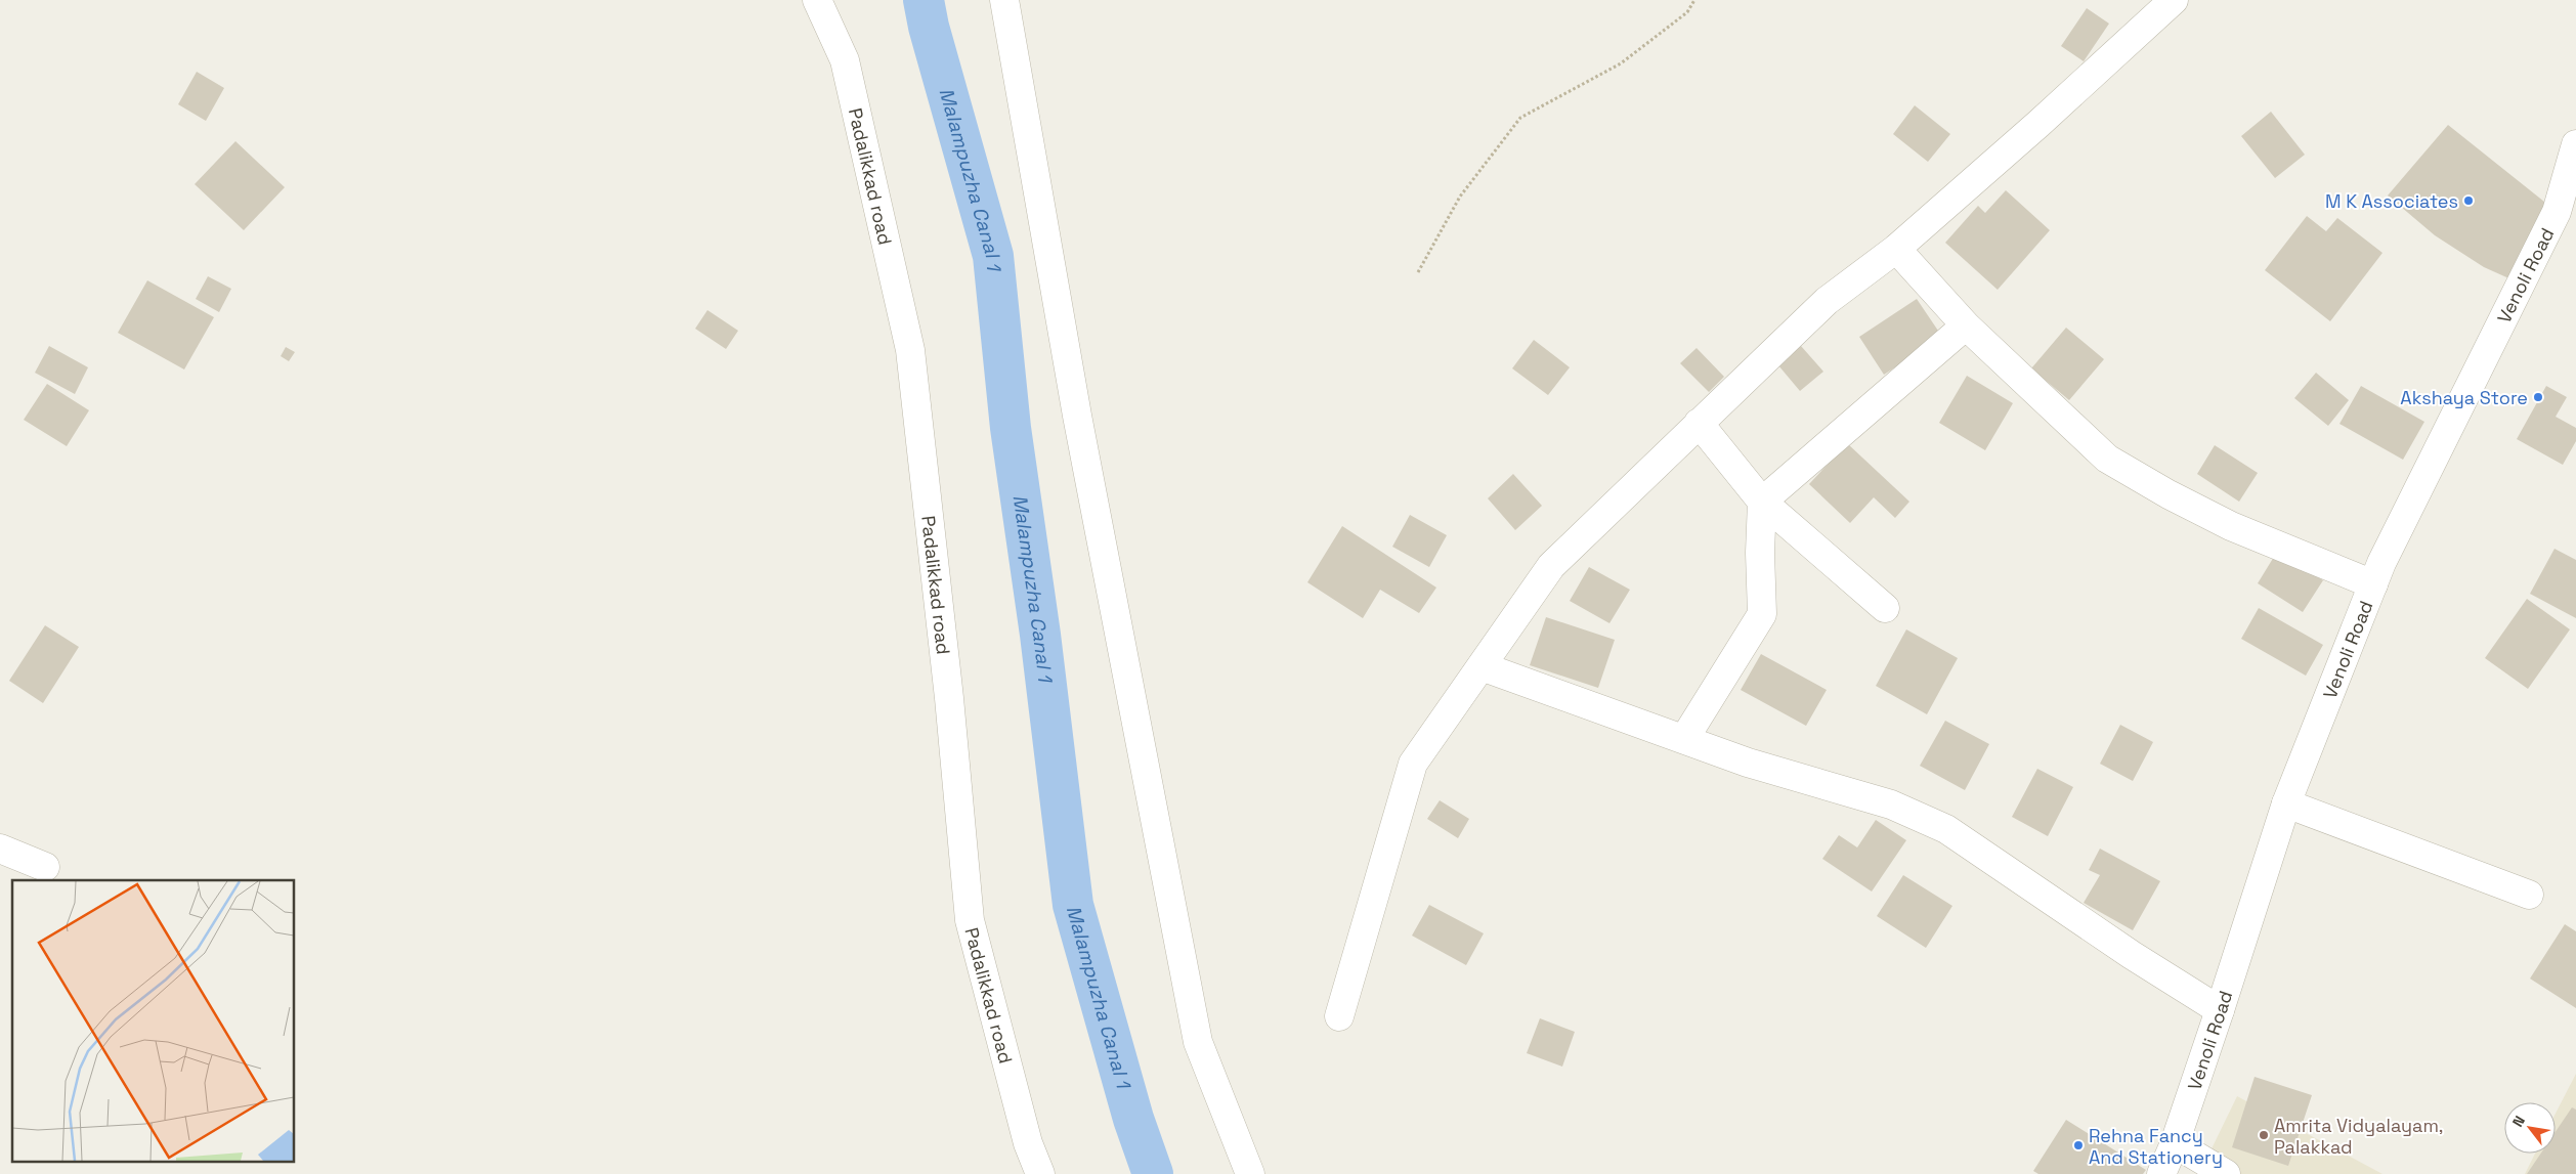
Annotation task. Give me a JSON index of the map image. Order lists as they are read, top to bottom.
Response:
{
  "streets": {
    "street": ["Padalikkad road", "Venoli Road"]
  },
  "water": ["Malampuzha Canal 1"],
  "places": [
    "M K Associates",
    "Akshaya Store",
    "Amrita Vidyalayam, Palakkad",
    "Rehna Fancy And Stationery"
  ],
  "north": "top left"
}
